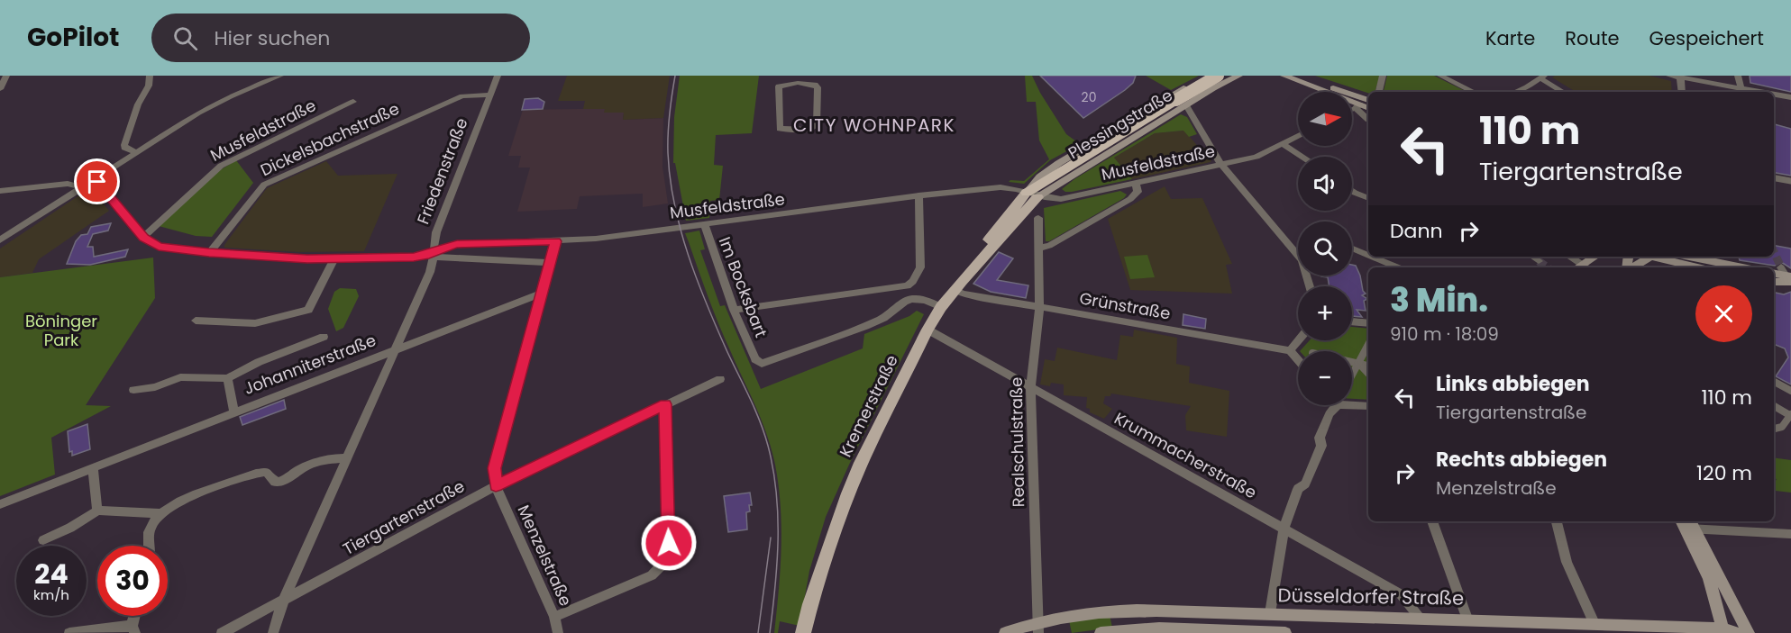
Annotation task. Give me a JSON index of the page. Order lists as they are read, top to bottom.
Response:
{
  "streets": {
    "highway": ["Plessingstraße"],
    "main road": ["Kremerstraße", "Düsseldorfer Straße"],
    "street": [
      "Musfeldstraße",
      "Dickelsbachstraße",
      "Friedenstraße",
      "Im Bocksbart",
      "Grünstraße",
      "Johanniterstraße",
      "Realschulstraße",
      "Krummacherstraße",
      "Tiergartenstraße",
      "Menzelstraße"
    ]
  },
  "crossings": [
    ["Plessingstraße", "Musfeldstraße"],
    ["Plessingstraße", "Kremerstraße"],
    ["Musfeldstraße", "Dickelsbachstraße"],
    ["Musfeldstraße", "Friedenstraße"],
    ["Musfeldstraße", "Im Bocksbart"],
    ["Musfeldstraße", "Kremerstraße"],
    ["Musfeldstraße", "Menzelstraße"],
    ["Dickelsbachstraße", "Friedenstraße"],
    ["Friedenstraße", "Johanniterstraße"],
    ["Friedenstraße", "Tiergartenstraße"],
    ["Grünstraße", "Kremerstraße"],
    ["Grünstraße", "Realschulstraße"],
    ["Johanniterstraße", "Menzelstraße"],
    ["Kremerstraße", "Krummacherstraße"],
    ["Realschulstraße", "Krummacherstraße"],
    ["Realschulstraße", "Düsseldorfer Straße"],
    ["Krummacherstraße", "Düsseldorfer Straße"],
    ["Tiergartenstraße", "Menzelstraße"]
  ],
  "districts": ["CITY WOHNPARK"],
  "parks": ["Böninger Park"],
  "house_numbers": ["20"],
  "north": "right",
  "page": {
    "header": "GoPilot",
    "search": "Hier suchen",
    "nav": ["Karte", "Route", "Gespeichert"],
    "map_buttons": ["+", "−"],
    "turn": ["110 m", "Tiergartenstraße"],
    "then": "Dann",
    "heading": ["3 Min.", "910 m · 18:09"],
    "list": [
      {
        "name": "Links abbiegen",
        "note": "Tiergartenstraße",
        "value": "110 m"
      },
      {
        "name": "Rechts abbiegen",
        "note": "Menzelstraße",
        "value": "120 m"
      }
    ],
    "speed": "24 km/h",
    "limit": "30"
  }
}
